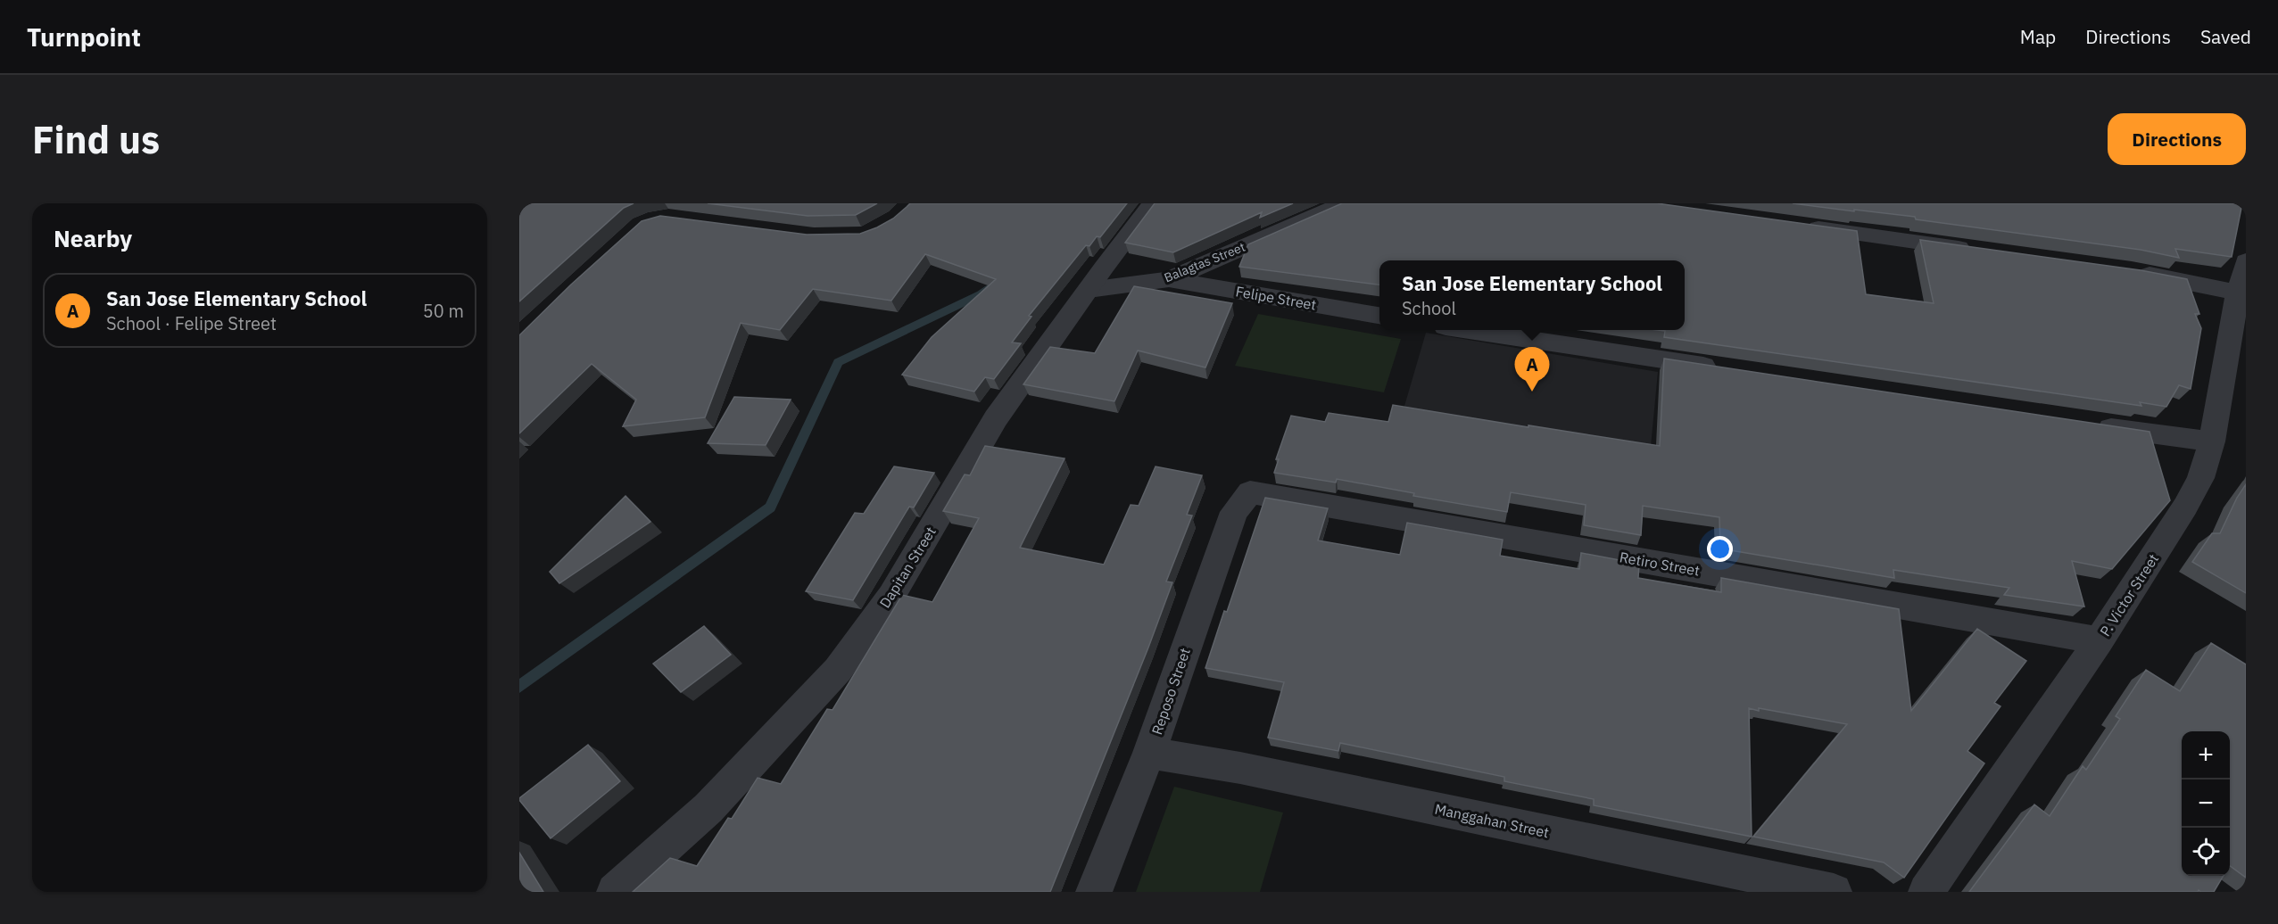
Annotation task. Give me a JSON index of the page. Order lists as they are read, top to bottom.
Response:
{
  "streets": {
    "street": [
      "Balagtas Street",
      "Felipe Street",
      "Retiro Street",
      "Dapitan Street",
      "P. Victor Street",
      "Reposo Street",
      "Manggahan Street"
    ]
  },
  "crossings": [
    ["Balagtas Street", "Felipe Street"],
    ["Balagtas Street", "Dapitan Street"],
    ["Retiro Street", "P. Victor Street"],
    ["Retiro Street", "Reposo Street"],
    ["Reposo Street", "Manggahan Street"]
  ],
  "page": {
    "header": "Turnpoint",
    "nav": ["Map", "Directions", "Saved"],
    "buttons": "Directions",
    "title": "Find us",
    "heading": "Nearby",
    "popup": ["San Jose Elementary School", "School"],
    "list": [
      {
        "mark": "A",
        "name": "San Jose Elementary School",
        "note": "School · Felipe Street",
        "value": "50 m"
      }
    ],
    "pins": "A",
    "map_buttons": ["+", "−"]
  }
}
